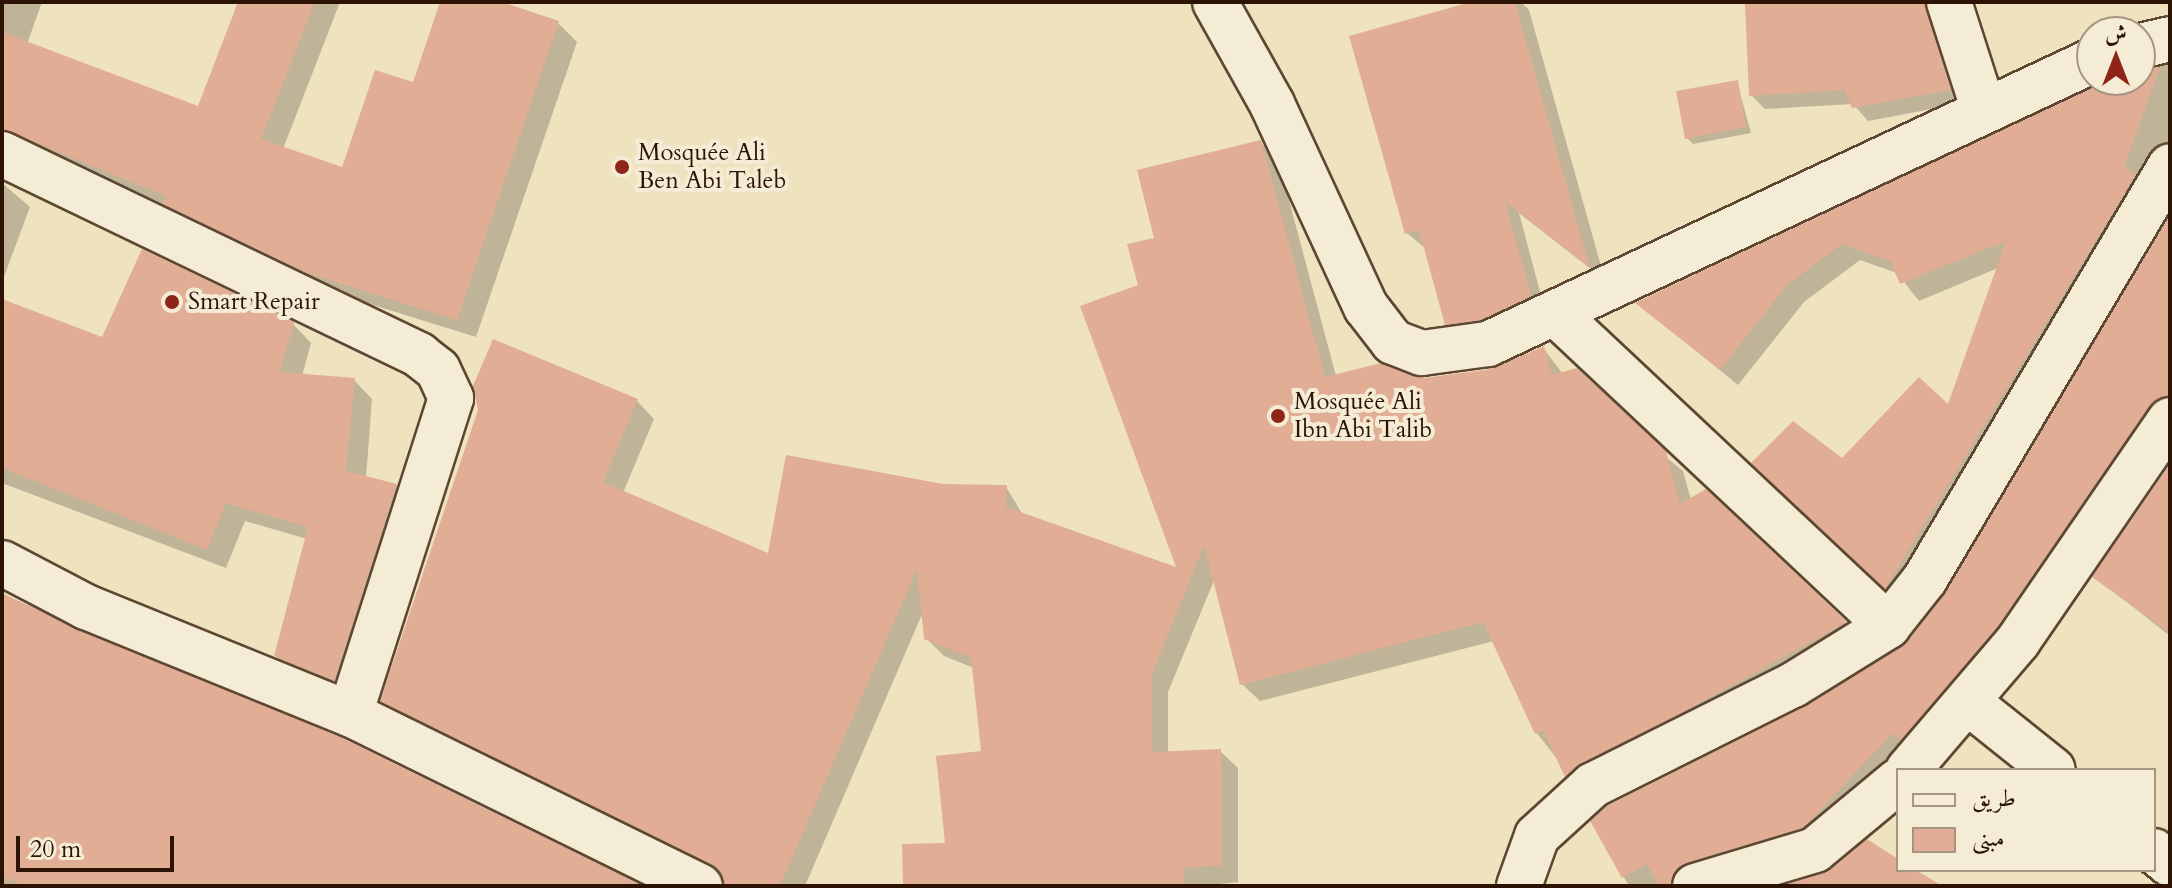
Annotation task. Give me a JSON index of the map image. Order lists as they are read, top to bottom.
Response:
{
  "places": ["Mosquée Ali Ben Abi Taleb", "Smart Repair", "Mosquée Ali Ibn Abi Talib"],
  "legend": ["طريق", "مبنى"],
  "scale_bar": "20 m",
  "north": "top"
}
